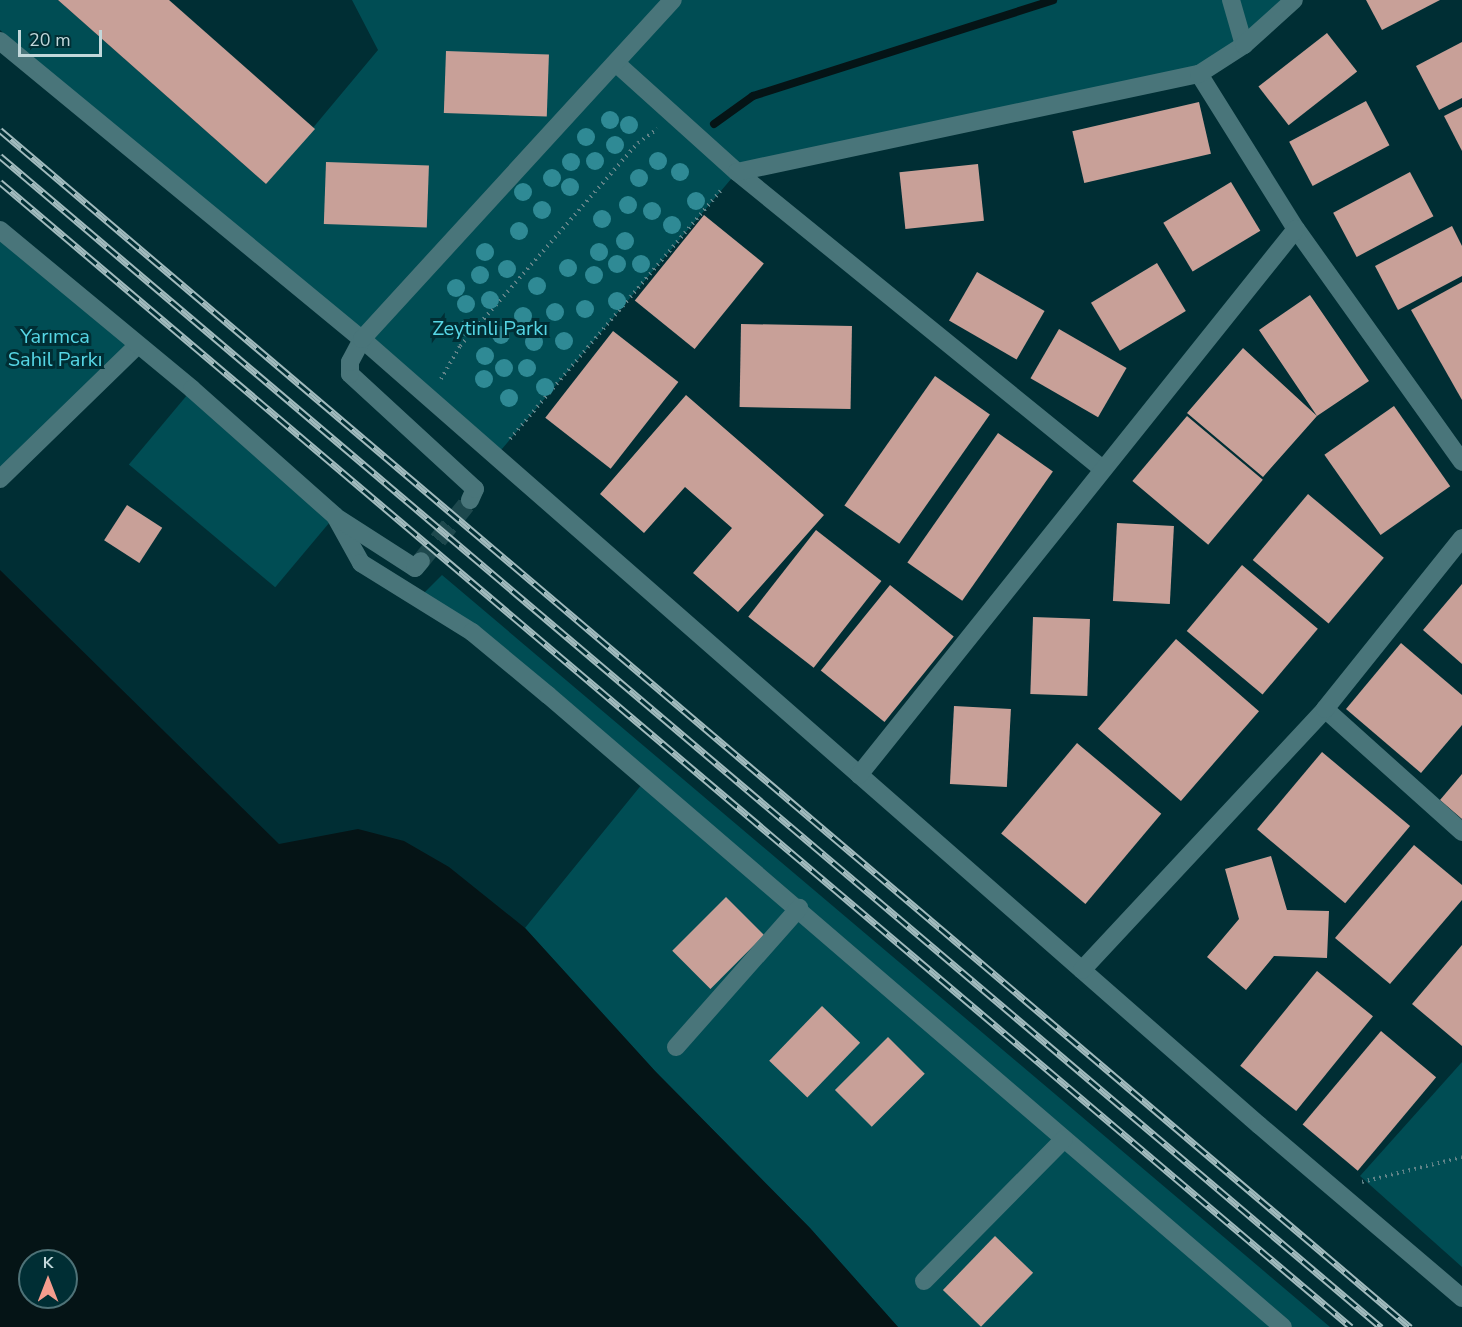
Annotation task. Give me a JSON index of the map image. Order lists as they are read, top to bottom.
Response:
{
  "parks": ["Zeytinli Parkı", "Yarımca Sahil Parkı"],
  "scale_bar": "20 m",
  "north": "top"
}
